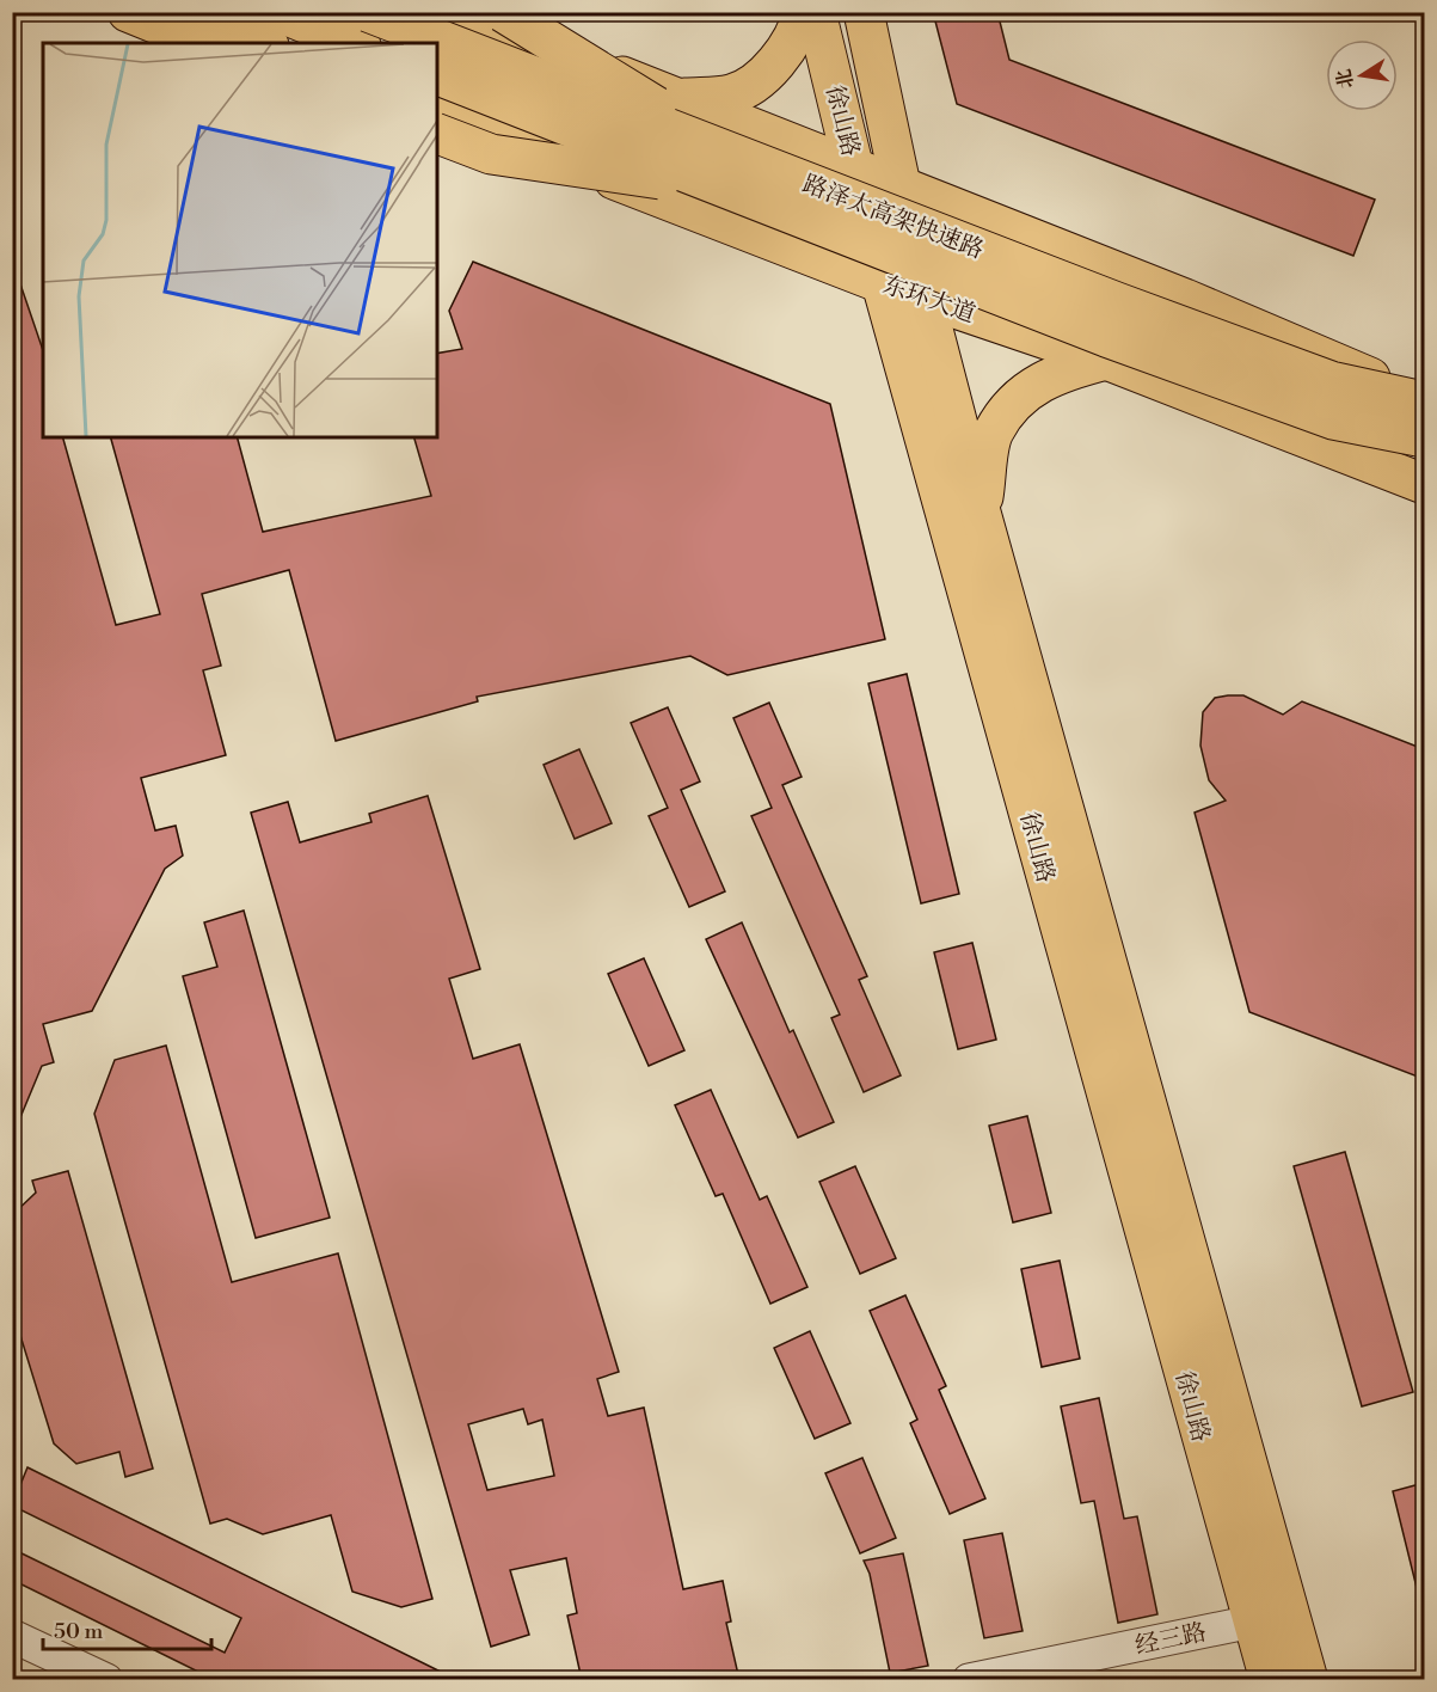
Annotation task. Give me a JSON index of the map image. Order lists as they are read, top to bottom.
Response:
{
  "streets": {
    "main road": ["徐山路", "路泽太高架快速路", "东环大道"],
    "street": ["经三路"]
  },
  "crossings": [
    ["徐山路", "东环大道"],
    ["徐山路", "经三路"]
  ],
  "scale_bar": "50 m",
  "north": "left"
}
